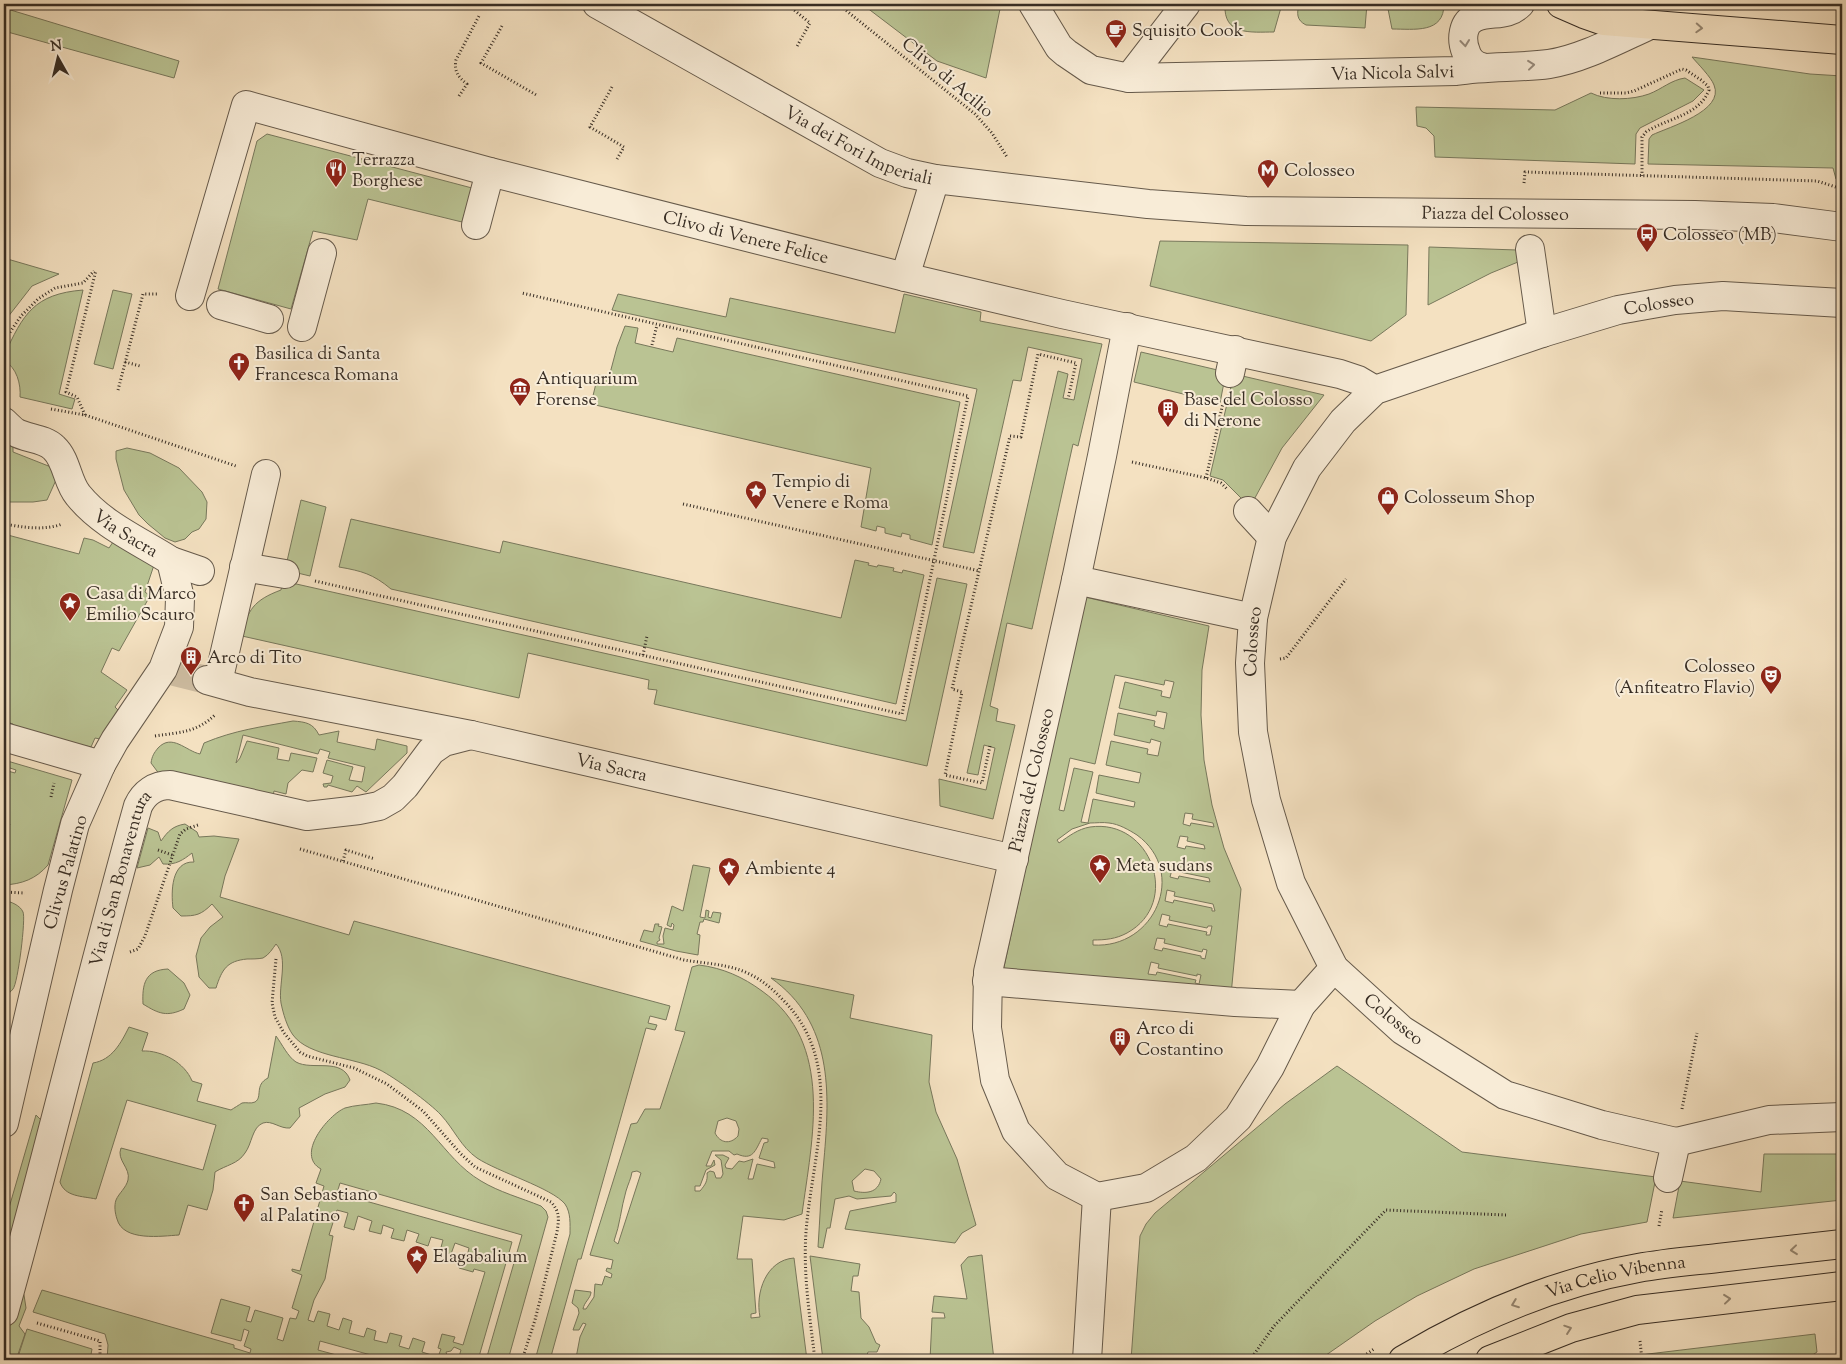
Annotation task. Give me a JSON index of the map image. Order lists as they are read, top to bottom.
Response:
{
  "streets": {
    "main road": ["Via Nicola Salvi", "Via Celio Vibenna"],
    "street": [
      "Via dei Fori Imperiali",
      "Piazza del Colosseo",
      "Clivo di Venere Felice",
      "Colosseo",
      "Via Sacra",
      "Clivus Palatino",
      "Via di San Bonaventura"
    ],
    "path": ["Clivo di Acilio"]
  },
  "crossings": [
    ["Clivo di Acilio", "Via dei Fori Imperiali"],
    ["Via dei Fori Imperiali", "Piazza del Colosseo"],
    ["Piazza del Colosseo", "Clivo di Venere Felice"],
    ["Piazza del Colosseo", "Via Sacra"],
    ["Clivo di Venere Felice", "Colosseo"],
    ["Via Sacra", "Clivus Palatino"],
    ["Via Sacra", "Via di San Bonaventura"]
  ],
  "one_way": ["Via Nicola Salvi"],
  "places": {
    "cafe": ["Squisito Cook"],
    "restaurant": ["Terrazza Borghese"],
    "metro station": ["Colosseo"],
    "bus stop": ["Colosseo (MB)"],
    "church": ["Basilica di Santa Francesca Romana", "San Sebastiano al Palatino"],
    "museum": ["Antiquarium Forense"],
    "building": ["Base del Colosso di Nerone", "Arco di Tito", "Arco di Costantino"],
    "place": [
      "Tempio di Venere e Roma",
      "Casa di Marco Emilio Scauro",
      "Meta sudans",
      "Ambiente 4",
      "Elagabalium"
    ],
    "shop": ["Colosseum Shop"],
    "theatre": ["Colosseo (Anfiteatro Flavio)"]
  },
  "north": "top"
}
